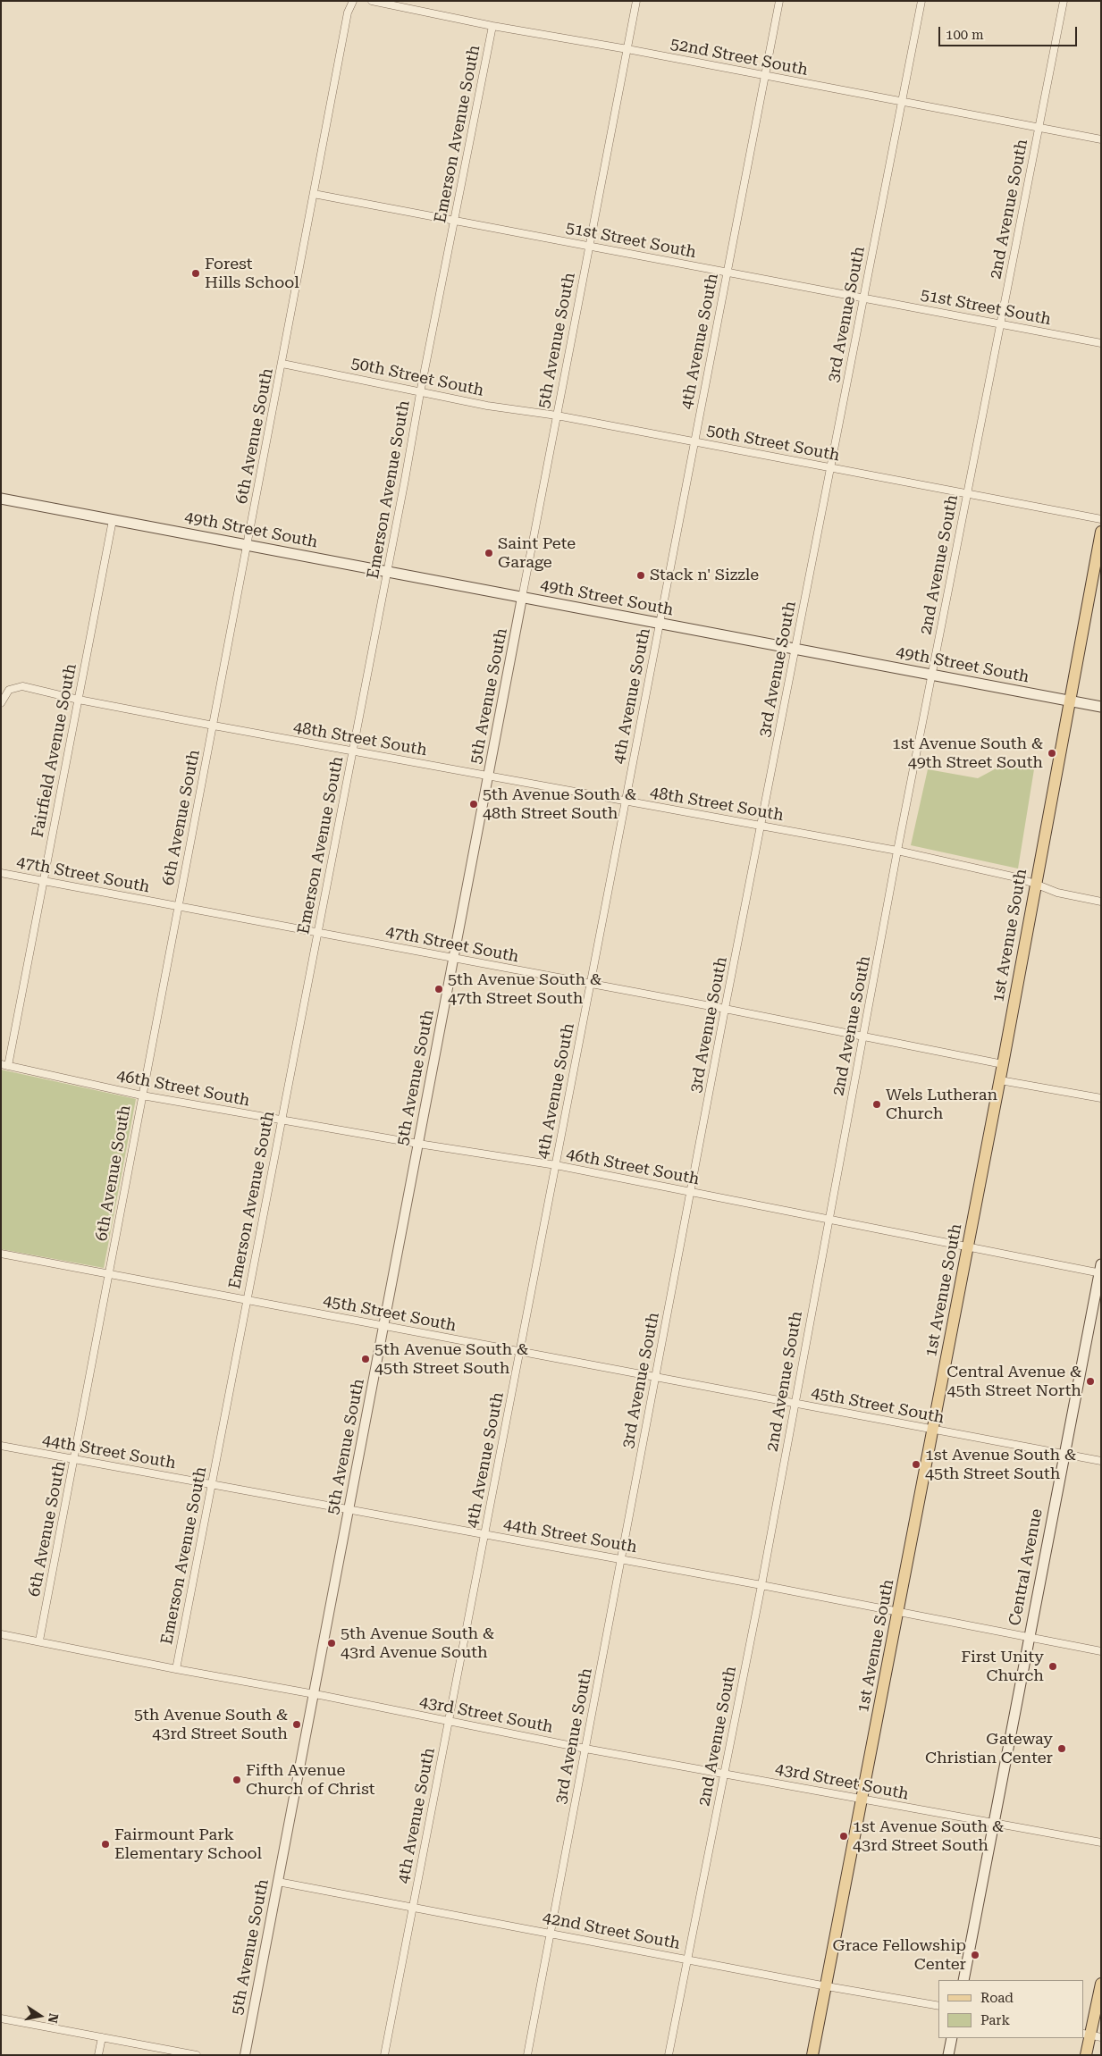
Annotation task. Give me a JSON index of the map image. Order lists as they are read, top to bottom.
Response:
{
  "streets": {
    "main road": ["49th Street South", "1st Avenue South", "Central Avenue"],
    "street": [
      "52nd Street South",
      "Emerson Avenue South",
      "2nd Avenue South",
      "51st Street South",
      "3rd Avenue South",
      "5th Avenue South",
      "4th Avenue South",
      "50th Street South",
      "6th Avenue South",
      "48th Street South",
      "Fairfield Avenue South",
      "47th Street South",
      "46th Street South",
      "45th Street South",
      "44th Street South",
      "43rd Street South",
      "42nd Street South"
    ]
  },
  "crossings": [
    ["52nd Street South", "Emerson Avenue South"],
    ["52nd Street South", "2nd Avenue South"],
    ["52nd Street South", "3rd Avenue South"],
    ["52nd Street South", "5th Avenue South"],
    ["52nd Street South", "4th Avenue South"],
    ["Emerson Avenue South", "51st Street South"],
    ["Emerson Avenue South", "50th Street South"],
    ["Emerson Avenue South", "49th Street South"],
    ["Emerson Avenue South", "48th Street South"],
    ["Emerson Avenue South", "47th Street South"],
    ["Emerson Avenue South", "46th Street South"],
    ["Emerson Avenue South", "45th Street South"],
    ["Emerson Avenue South", "44th Street South"],
    ["Emerson Avenue South", "43rd Street South"],
    ["2nd Avenue South", "51st Street South"],
    ["2nd Avenue South", "50th Street South"],
    ["2nd Avenue South", "49th Street South"],
    ["2nd Avenue South", "48th Street South"],
    ["2nd Avenue South", "47th Street South"],
    ["2nd Avenue South", "46th Street South"],
    ["2nd Avenue South", "45th Street South"],
    ["2nd Avenue South", "44th Street South"],
    ["2nd Avenue South", "43rd Street South"],
    ["2nd Avenue South", "42nd Street South"],
    ["51st Street South", "3rd Avenue South"],
    ["51st Street South", "5th Avenue South"],
    ["51st Street South", "4th Avenue South"],
    ["51st Street South", "6th Avenue South"],
    ["3rd Avenue South", "50th Street South"],
    ["3rd Avenue South", "49th Street South"],
    ["3rd Avenue South", "48th Street South"],
    ["3rd Avenue South", "47th Street South"],
    ["3rd Avenue South", "46th Street South"],
    ["3rd Avenue South", "45th Street South"],
    ["3rd Avenue South", "44th Street South"],
    ["3rd Avenue South", "43rd Street South"],
    ["3rd Avenue South", "42nd Street South"],
    ["5th Avenue South", "50th Street South"],
    ["5th Avenue South", "49th Street South"],
    ["5th Avenue South", "48th Street South"],
    ["5th Avenue South", "47th Street South"],
    ["5th Avenue South", "46th Street South"],
    ["5th Avenue South", "45th Street South"],
    ["5th Avenue South", "44th Street South"],
    ["5th Avenue South", "43rd Street South"],
    ["5th Avenue South", "42nd Street South"],
    ["4th Avenue South", "50th Street South"],
    ["4th Avenue South", "49th Street South"],
    ["4th Avenue South", "48th Street South"],
    ["4th Avenue South", "47th Street South"],
    ["4th Avenue South", "46th Street South"],
    ["4th Avenue South", "45th Street South"],
    ["4th Avenue South", "44th Street South"],
    ["4th Avenue South", "43rd Street South"],
    ["4th Avenue South", "42nd Street South"],
    ["50th Street South", "6th Avenue South"],
    ["6th Avenue South", "49th Street South"],
    ["6th Avenue South", "48th Street South"],
    ["6th Avenue South", "47th Street South"],
    ["6th Avenue South", "46th Street South"],
    ["6th Avenue South", "45th Street South"],
    ["6th Avenue South", "44th Street South"],
    ["6th Avenue South", "43rd Street South"],
    ["49th Street South", "Fairfield Avenue South"],
    ["49th Street South", "1st Avenue South"],
    ["48th Street South", "Fairfield Avenue South"],
    ["48th Street South", "1st Avenue South"],
    ["Fairfield Avenue South", "47th Street South"],
    ["Fairfield Avenue South", "46th Street South"],
    ["47th Street South", "1st Avenue South"],
    ["1st Avenue South", "46th Street South"],
    ["1st Avenue South", "45th Street South"],
    ["1st Avenue South", "44th Street South"],
    ["1st Avenue South", "43rd Street South"],
    ["1st Avenue South", "42nd Street South"],
    ["46th Street South", "Central Avenue"],
    ["45th Street South", "Central Avenue"],
    ["44th Street South", "Central Avenue"],
    ["Central Avenue", "43rd Street South"]
  ],
  "places": [
    "Forest Hills School",
    "Saint Pete Garage",
    "Stack n' Sizzle",
    "1st Avenue South & 49th Street South",
    "5th Avenue South & 48th Street South",
    "5th Avenue South & 47th Street South",
    "Wels Lutheran Church",
    "5th Avenue South & 45th Street South",
    "Central Avenue & 45th Street North",
    "1st Avenue South & 45th Street South",
    "5th Avenue South & 43rd Avenue South",
    "First Unity Church",
    "5th Avenue South & 43rd Street South",
    "Gateway Christian Center",
    "Fifth Avenue Church of Christ",
    "1st Avenue South & 43rd Street South",
    "Fairmount Park Elementary School",
    "Grace Fellowship Center"
  ],
  "legend": ["Road", "Park"],
  "scale_bar": "100 m",
  "north": "right"
}
